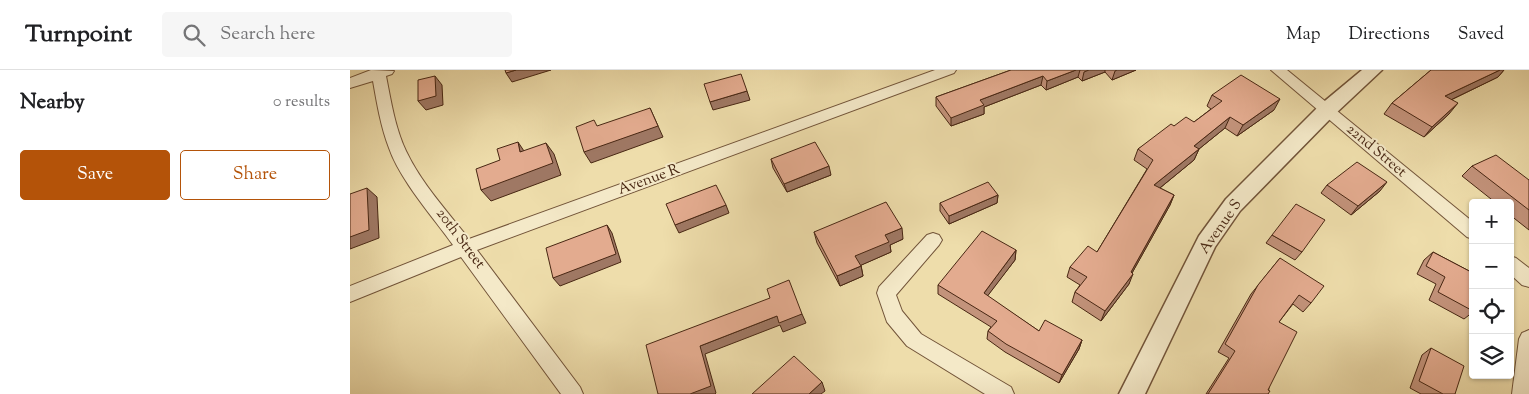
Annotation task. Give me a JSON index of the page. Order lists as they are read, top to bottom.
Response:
{
  "streets": {
    "street": [
      "22nd Street",
      "Avenue R",
      "Avenue S",
      "20th Street"
    ]
  },
  "crossings": [
    ["22nd Street", "Avenue S"],
    ["Avenue R", "20th Street"]
  ],
  "page": {
    "header": "Turnpoint",
    "search": "Search here",
    "nav": ["Map", "Directions", "Saved"],
    "heading": ["Nearby", "0 results"],
    "buttons": ["Save", "Share"],
    "map_buttons": ["+", "−"]
  }
}
